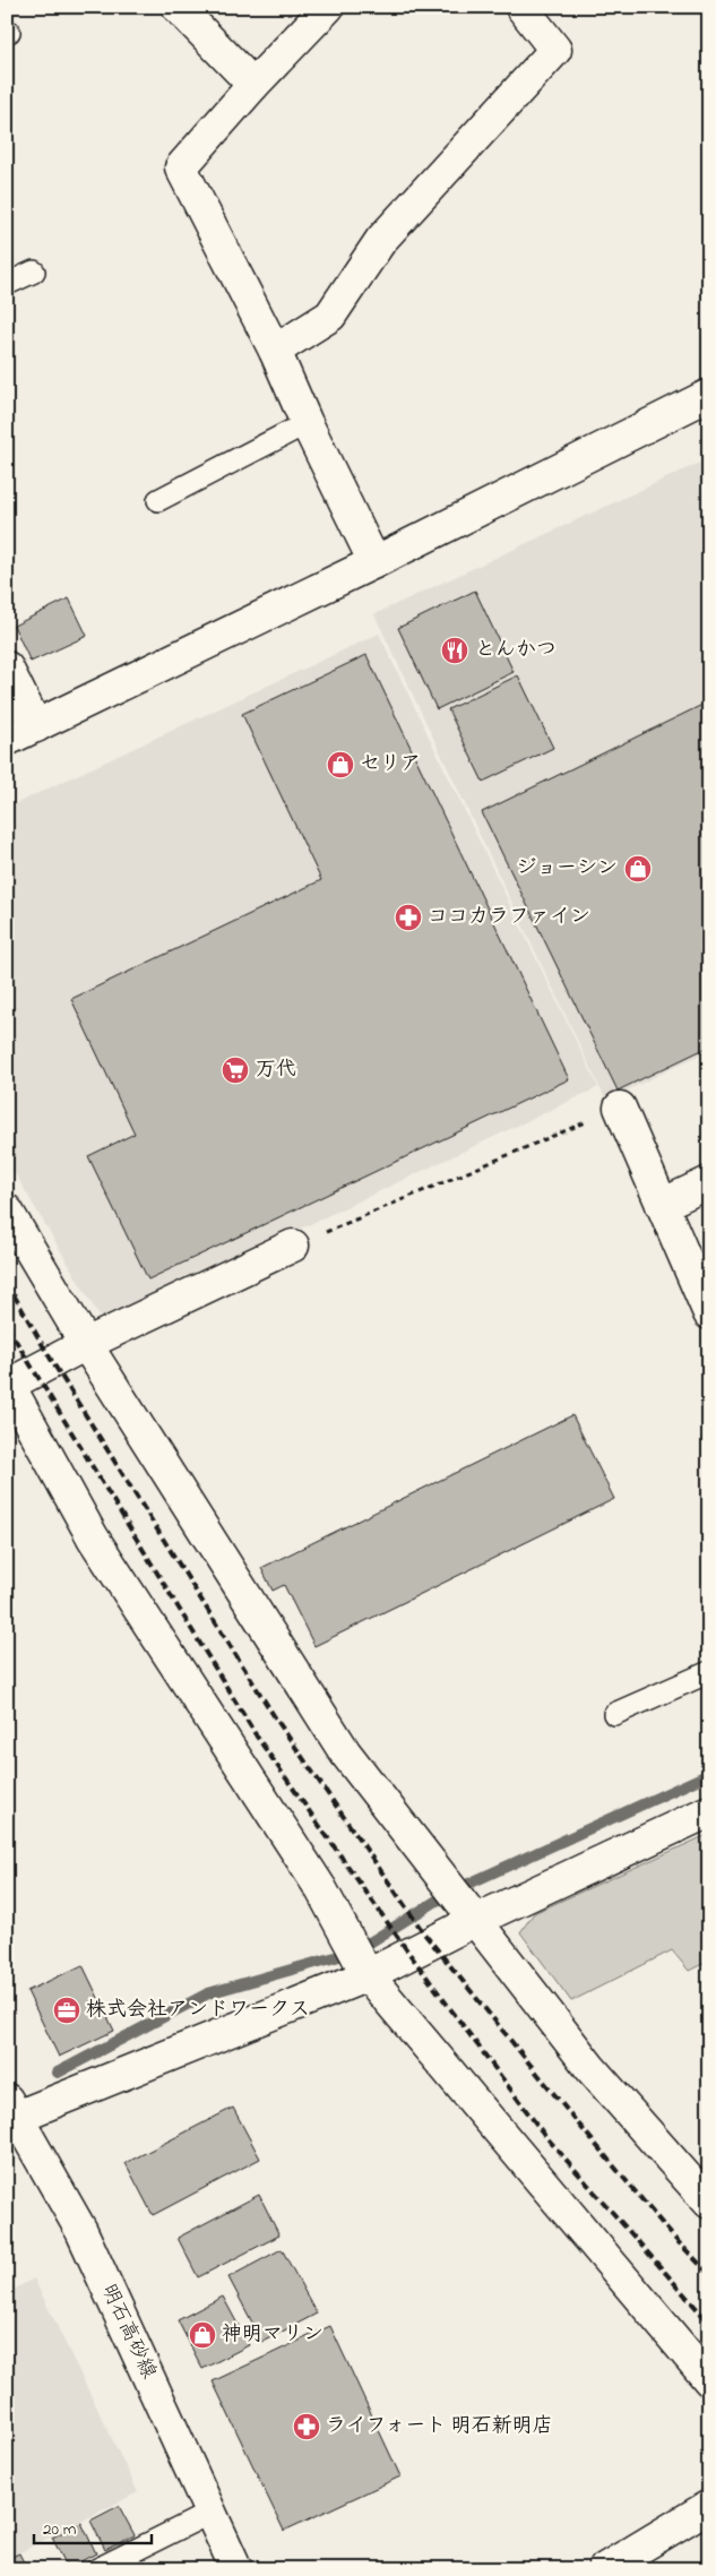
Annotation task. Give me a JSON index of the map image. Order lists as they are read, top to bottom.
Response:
{
  "streets": {
    "street": ["明石高砂線"]
  },
  "places": {
    "restaurant": ["とんかつ"],
    "shop": ["セリア", "ジョーシン", "神明マリン"],
    "pharmacy": ["ココカラファイン", "ライフォート 明石新明店"],
    "supermarket": ["万代"],
    "office": ["株式会社アンドワークス"]
  },
  "scale_bar": "20 m"
}
